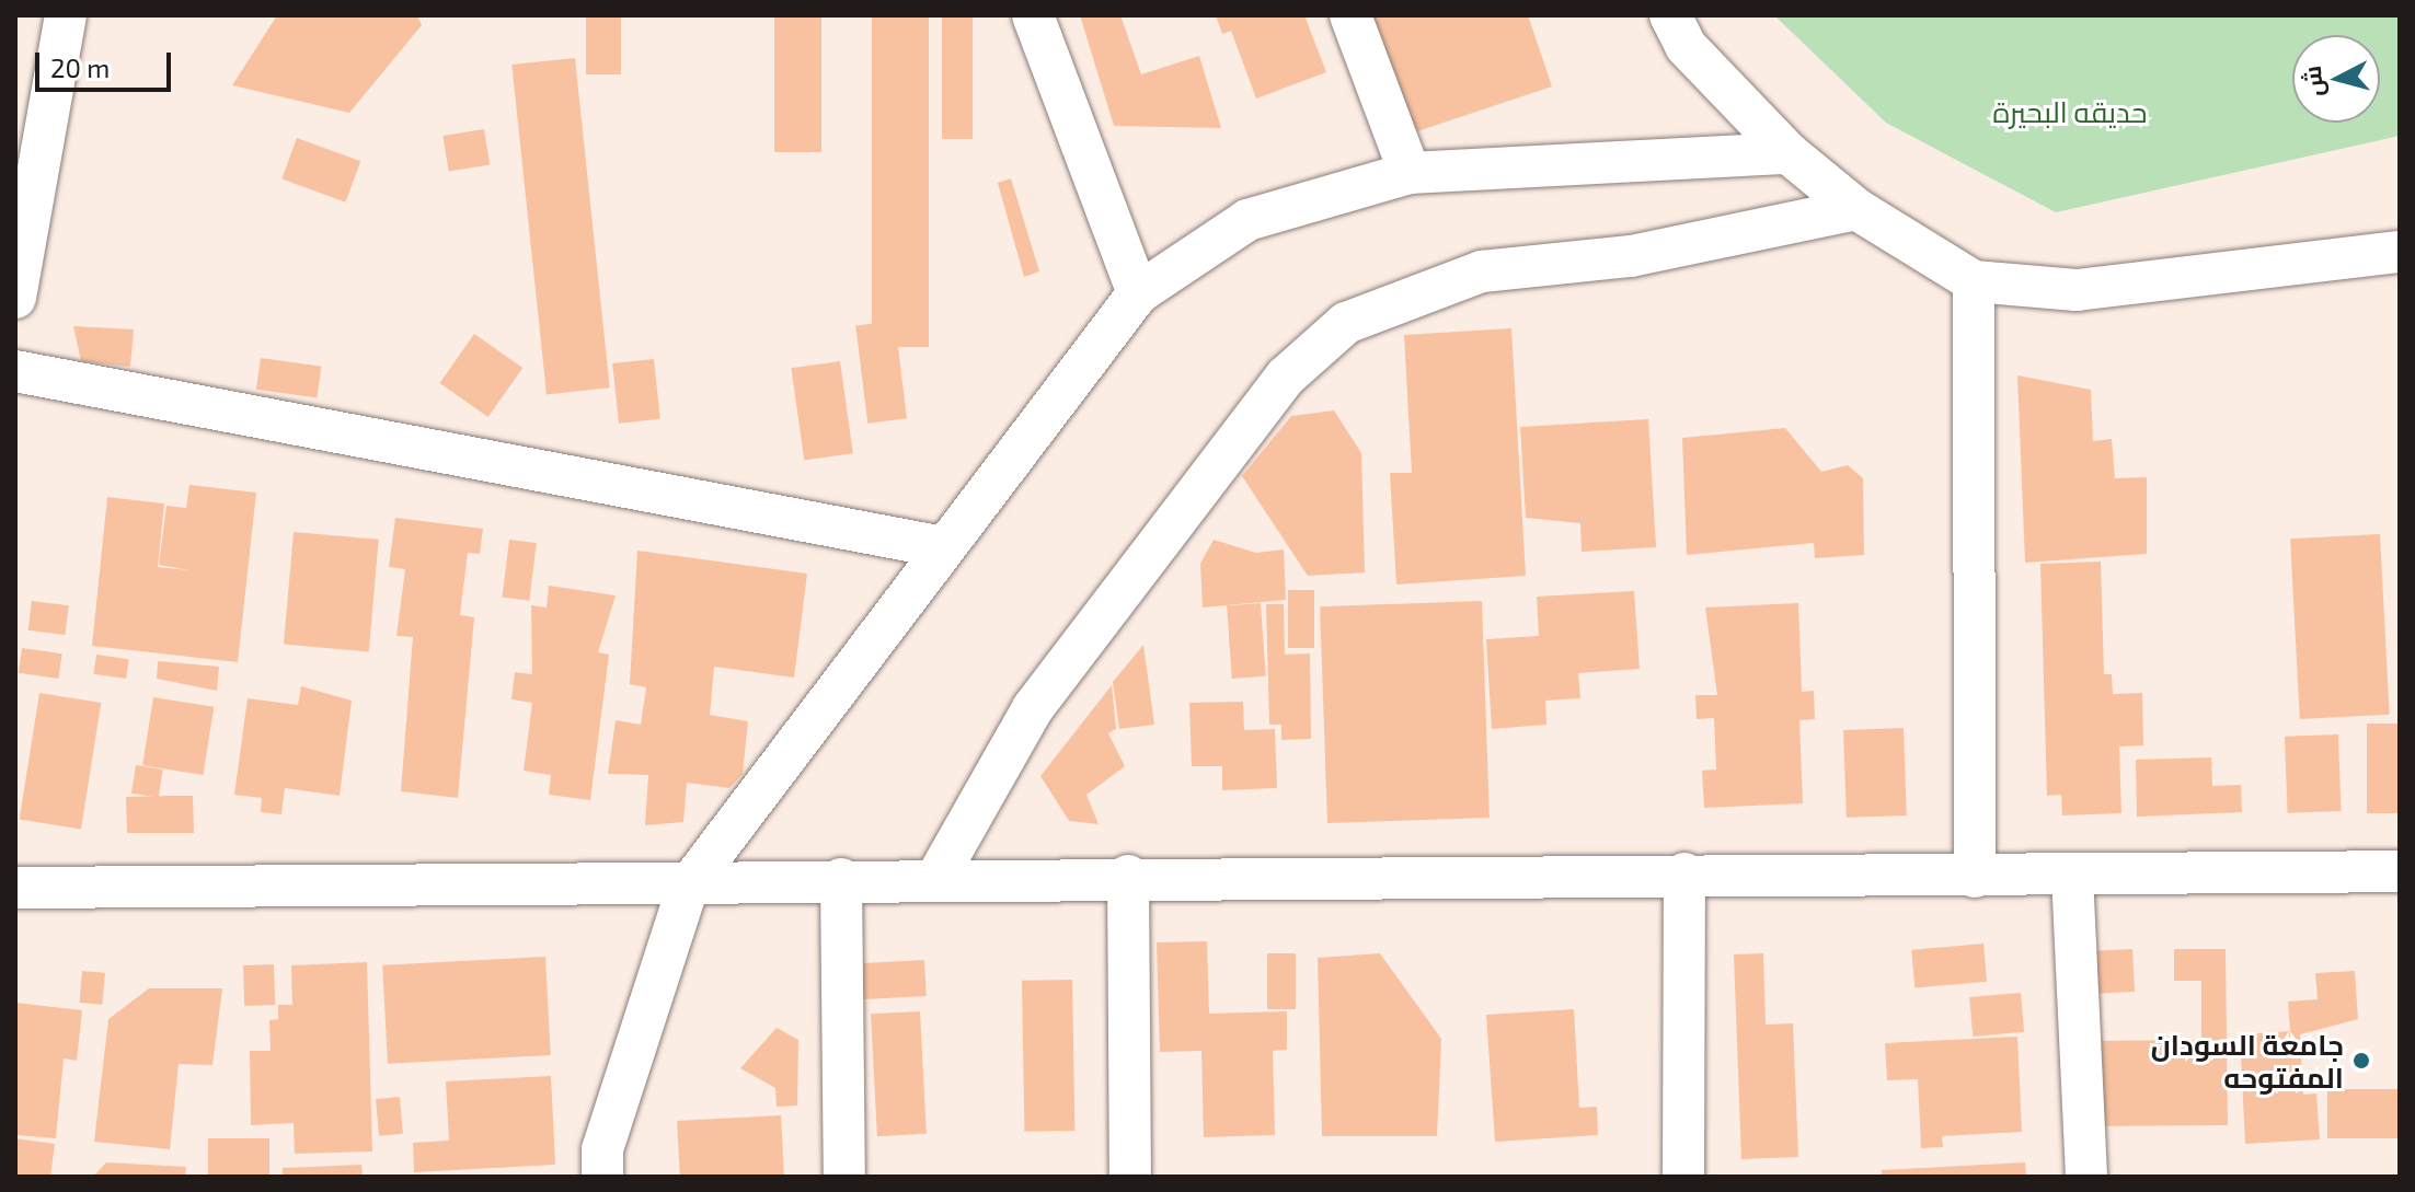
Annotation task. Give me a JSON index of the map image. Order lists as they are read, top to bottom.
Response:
{
  "parks": ["حديقه البحيرة"],
  "places": ["جامعة السودان المفتوحه"],
  "scale_bar": "20 m",
  "north": "left"
}
